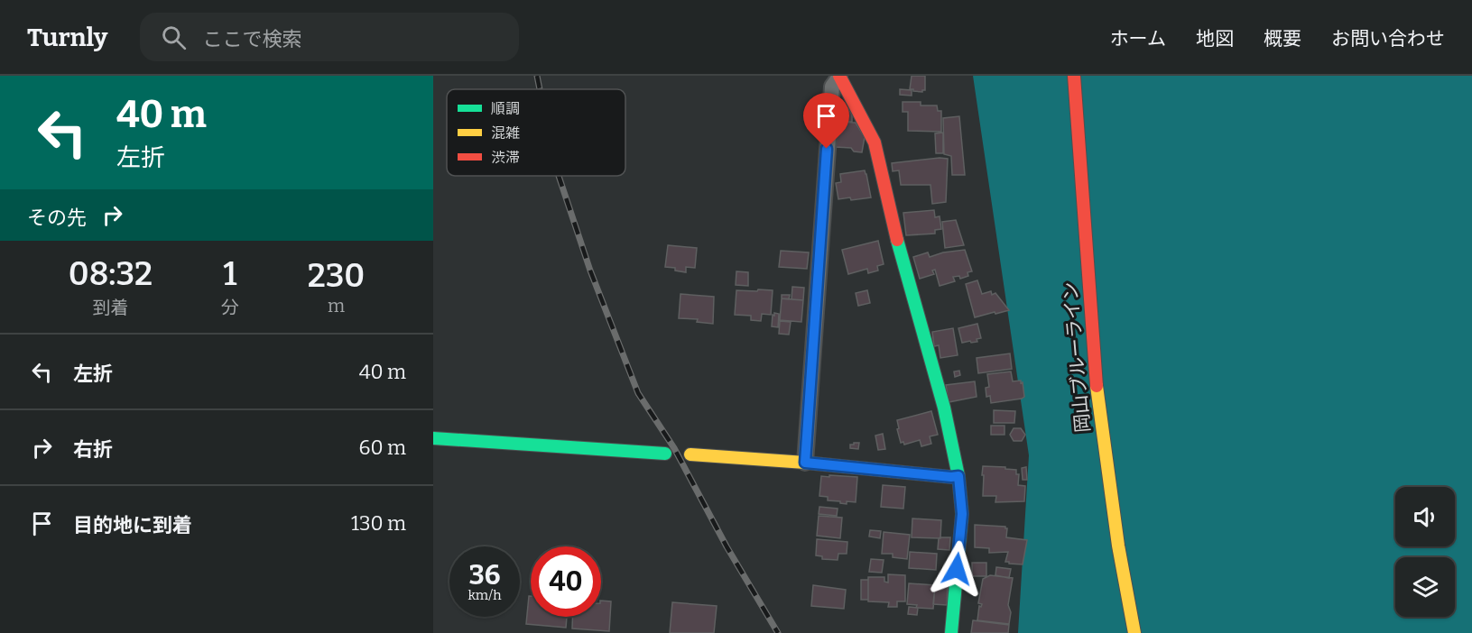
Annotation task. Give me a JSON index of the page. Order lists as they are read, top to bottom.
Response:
{
  "streets": {
    "street": ["岡山ブルーライン"]
  },
  "legend": ["順調", "混雑", "渋滞"],
  "page": {
    "header": "Turnly",
    "search": "ここで検索",
    "nav": [
      "ホーム",
      "地図",
      "概要",
      "お問い合わせ"
    ],
    "turn": ["40 m", "左折"],
    "then": "その先",
    "eta": [
      "08:32",
      "到着",
      "1",
      "分",
      "230",
      "m"
    ],
    "list": [
      {
        "name": "左折",
        "value": "40 m"
      },
      {
        "name": "右折",
        "value": "60 m"
      },
      {
        "name": "目的地に到着",
        "value": "130 m"
      }
    ],
    "speed": "36 km/h",
    "limit": "40"
  }
}
